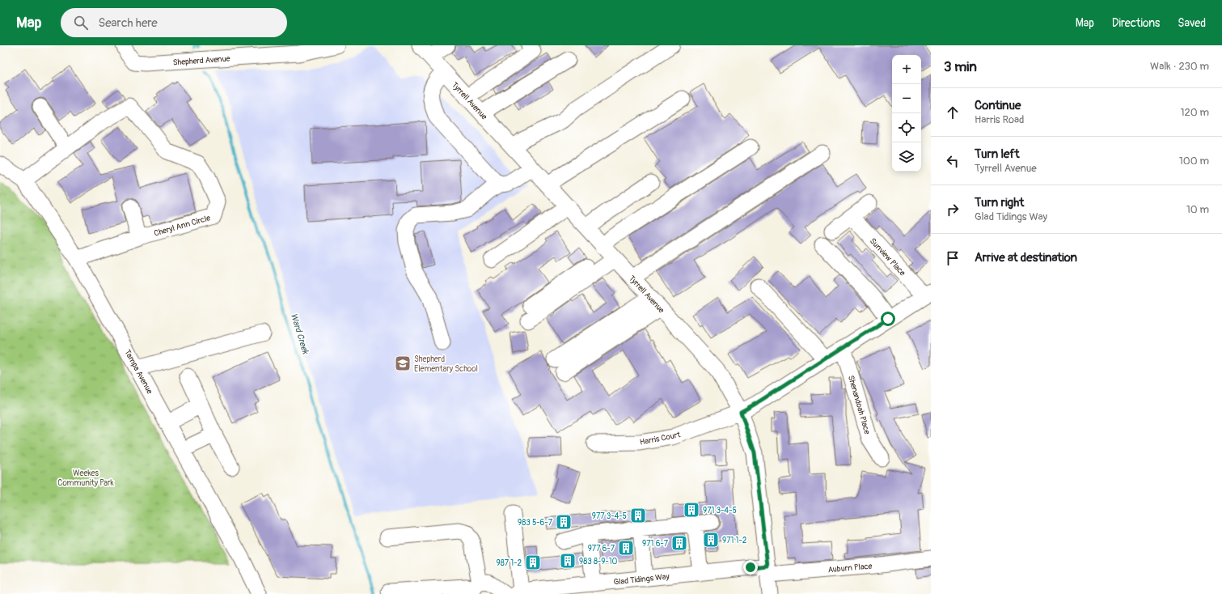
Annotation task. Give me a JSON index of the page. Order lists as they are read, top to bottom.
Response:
{
  "streets": {
    "street": [
      "Shepherd Avenue",
      "Tyrrell Avenue",
      "Cheryl Ann Circle",
      "Sunview Place",
      "Tampa Avenue",
      "Shenandoah Place",
      "Harris Court",
      "Auburn Place",
      "Glad Tidings Way"
    ]
  },
  "crossings": [
    ["Tyrrell Avenue", "Harris Court"],
    ["Tyrrell Avenue", "Auburn Place"],
    ["Tyrrell Avenue", "Glad Tidings Way"],
    ["Cheryl Ann Circle", "Tampa Avenue"],
    ["Sunview Place", "Harris Court"],
    ["Shenandoah Place", "Harris Court"],
    ["Auburn Place", "Glad Tidings Way"]
  ],
  "water": ["Ward Creek"],
  "parks": ["Weekes Community Park"],
  "places": {
    "school or university": ["Shepherd Elementary School"],
    "building": [
      "971 3-4-5",
      "977 3-4-5",
      "983 5-6-7",
      "971 1-2",
      "971 6-7",
      "977 6-7",
      "983 8-9-10",
      "987 1-2"
    ]
  },
  "page": {
    "header": "Map",
    "search": "Search here",
    "nav": ["Map", "Directions", "Saved"],
    "heading": ["3 min", "Walk · 230 m"],
    "map_buttons": ["+", "−"],
    "list": [
      ["Continue", "Harris Road", "120 m"],
      ["Turn left", "Tyrrell Avenue", "100 m"],
      ["Turn right", "Glad Tidings Way", "10 m"],
      "Arrive at destination"
    ]
  }
}
